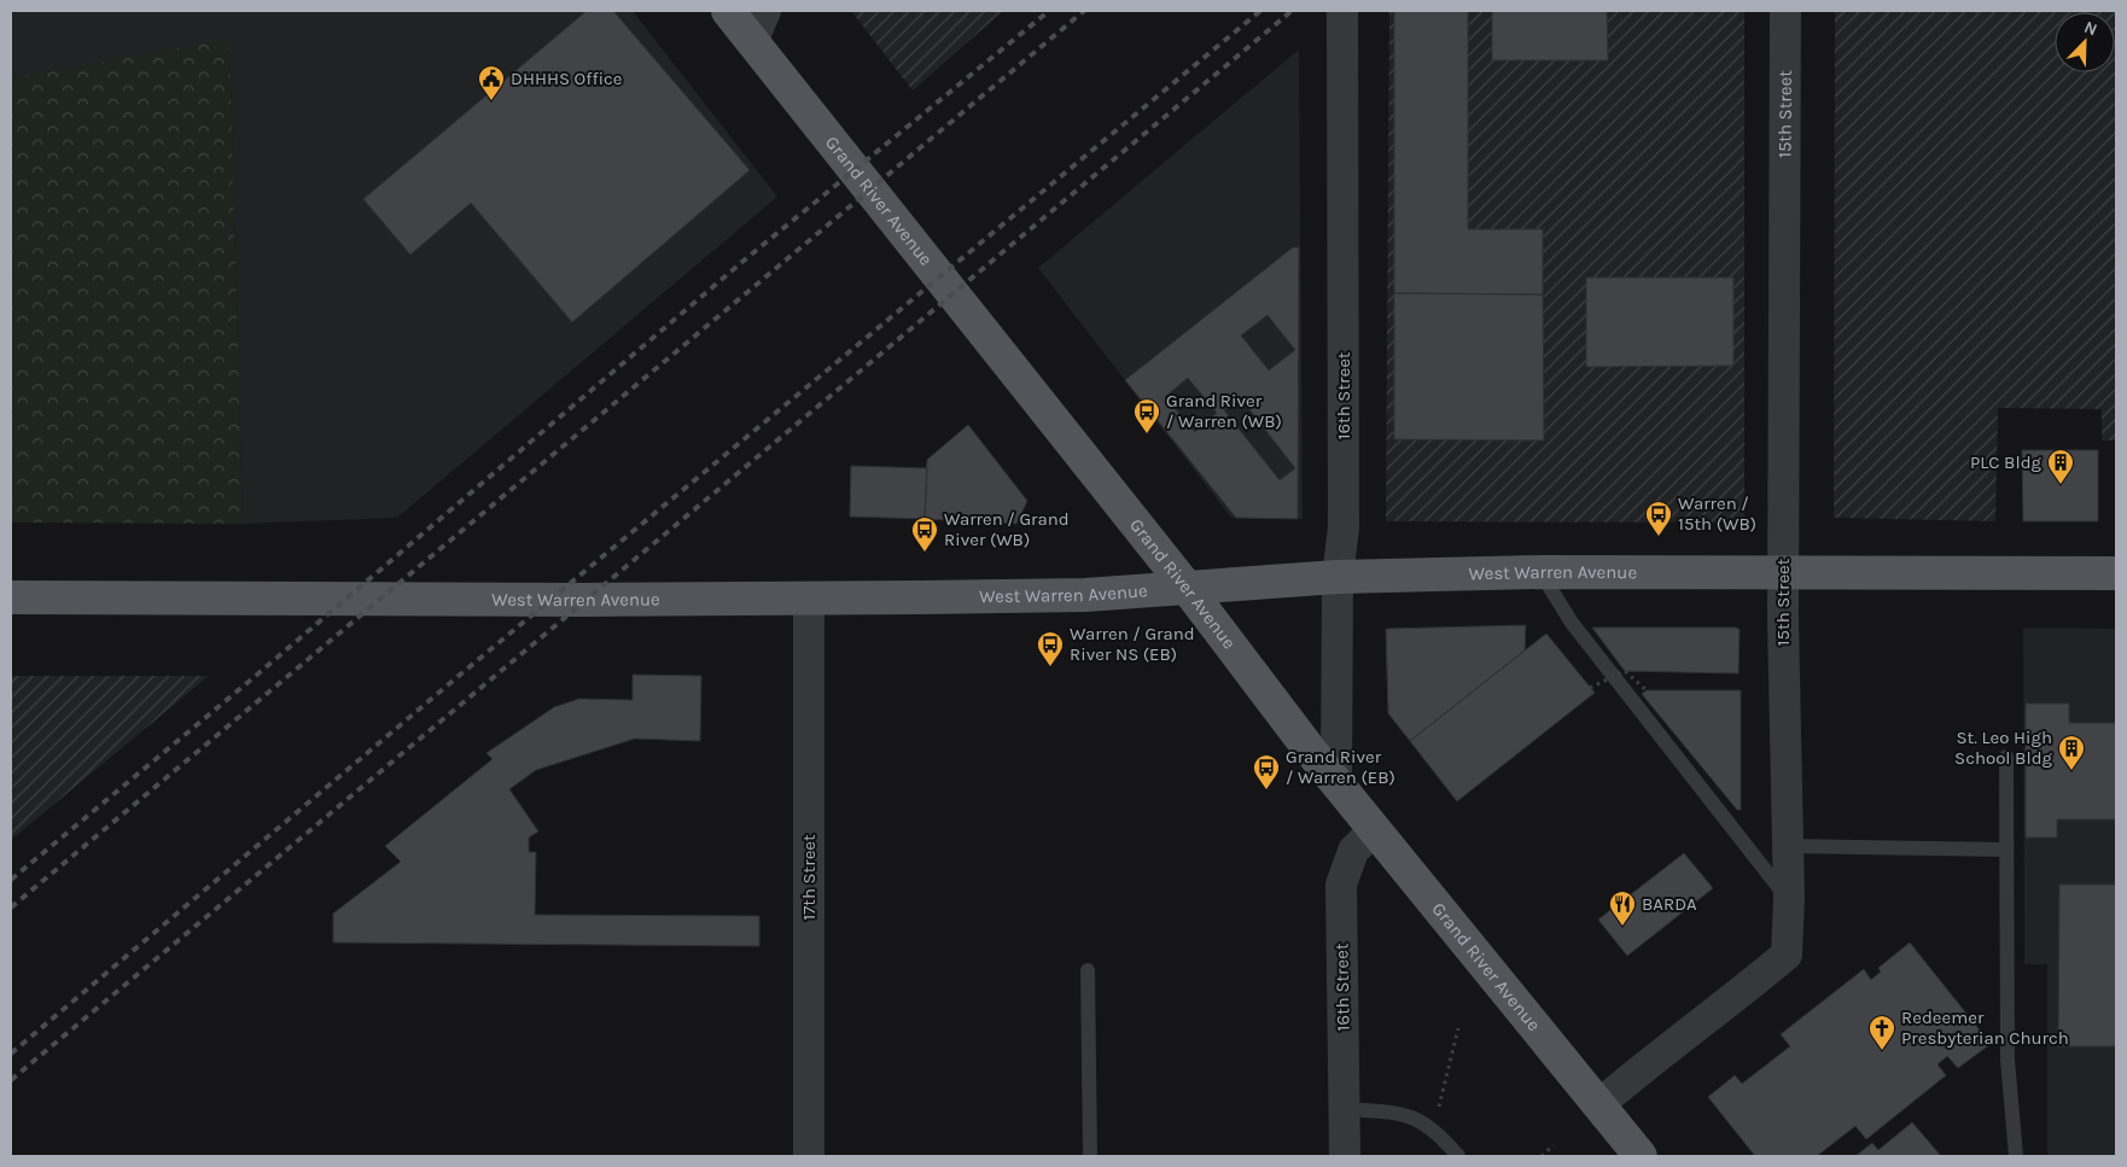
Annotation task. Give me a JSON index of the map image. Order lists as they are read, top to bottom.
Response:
{
  "streets": {
    "main road": ["Grand River Avenue", "West Warren Avenue"],
    "street": ["15th Street", "16th Street", "17th Street"]
  },
  "crossings": [
    ["15th Street", "Grand River Avenue"],
    ["15th Street", "West Warren Avenue"],
    ["Grand River Avenue", "16th Street"],
    ["Grand River Avenue", "West Warren Avenue"],
    ["16th Street", "West Warren Avenue"],
    ["West Warren Avenue", "17th Street"]
  ],
  "places": {
    "public building": ["DHHHS Office"],
    "bus stop": [
      "Grand River / Warren (WB)",
      "Warren / 15th (WB)",
      "Warren / Grand River (WB)",
      "Warren / Grand River NS (EB)",
      "Grand River / Warren (EB)"
    ],
    "building": ["PLC Bldg", "St. Leo High School Bldg"],
    "restaurant": ["BARDA"],
    "church": ["Redeemer Presbyterian Church"]
  },
  "north": "top right"
}
